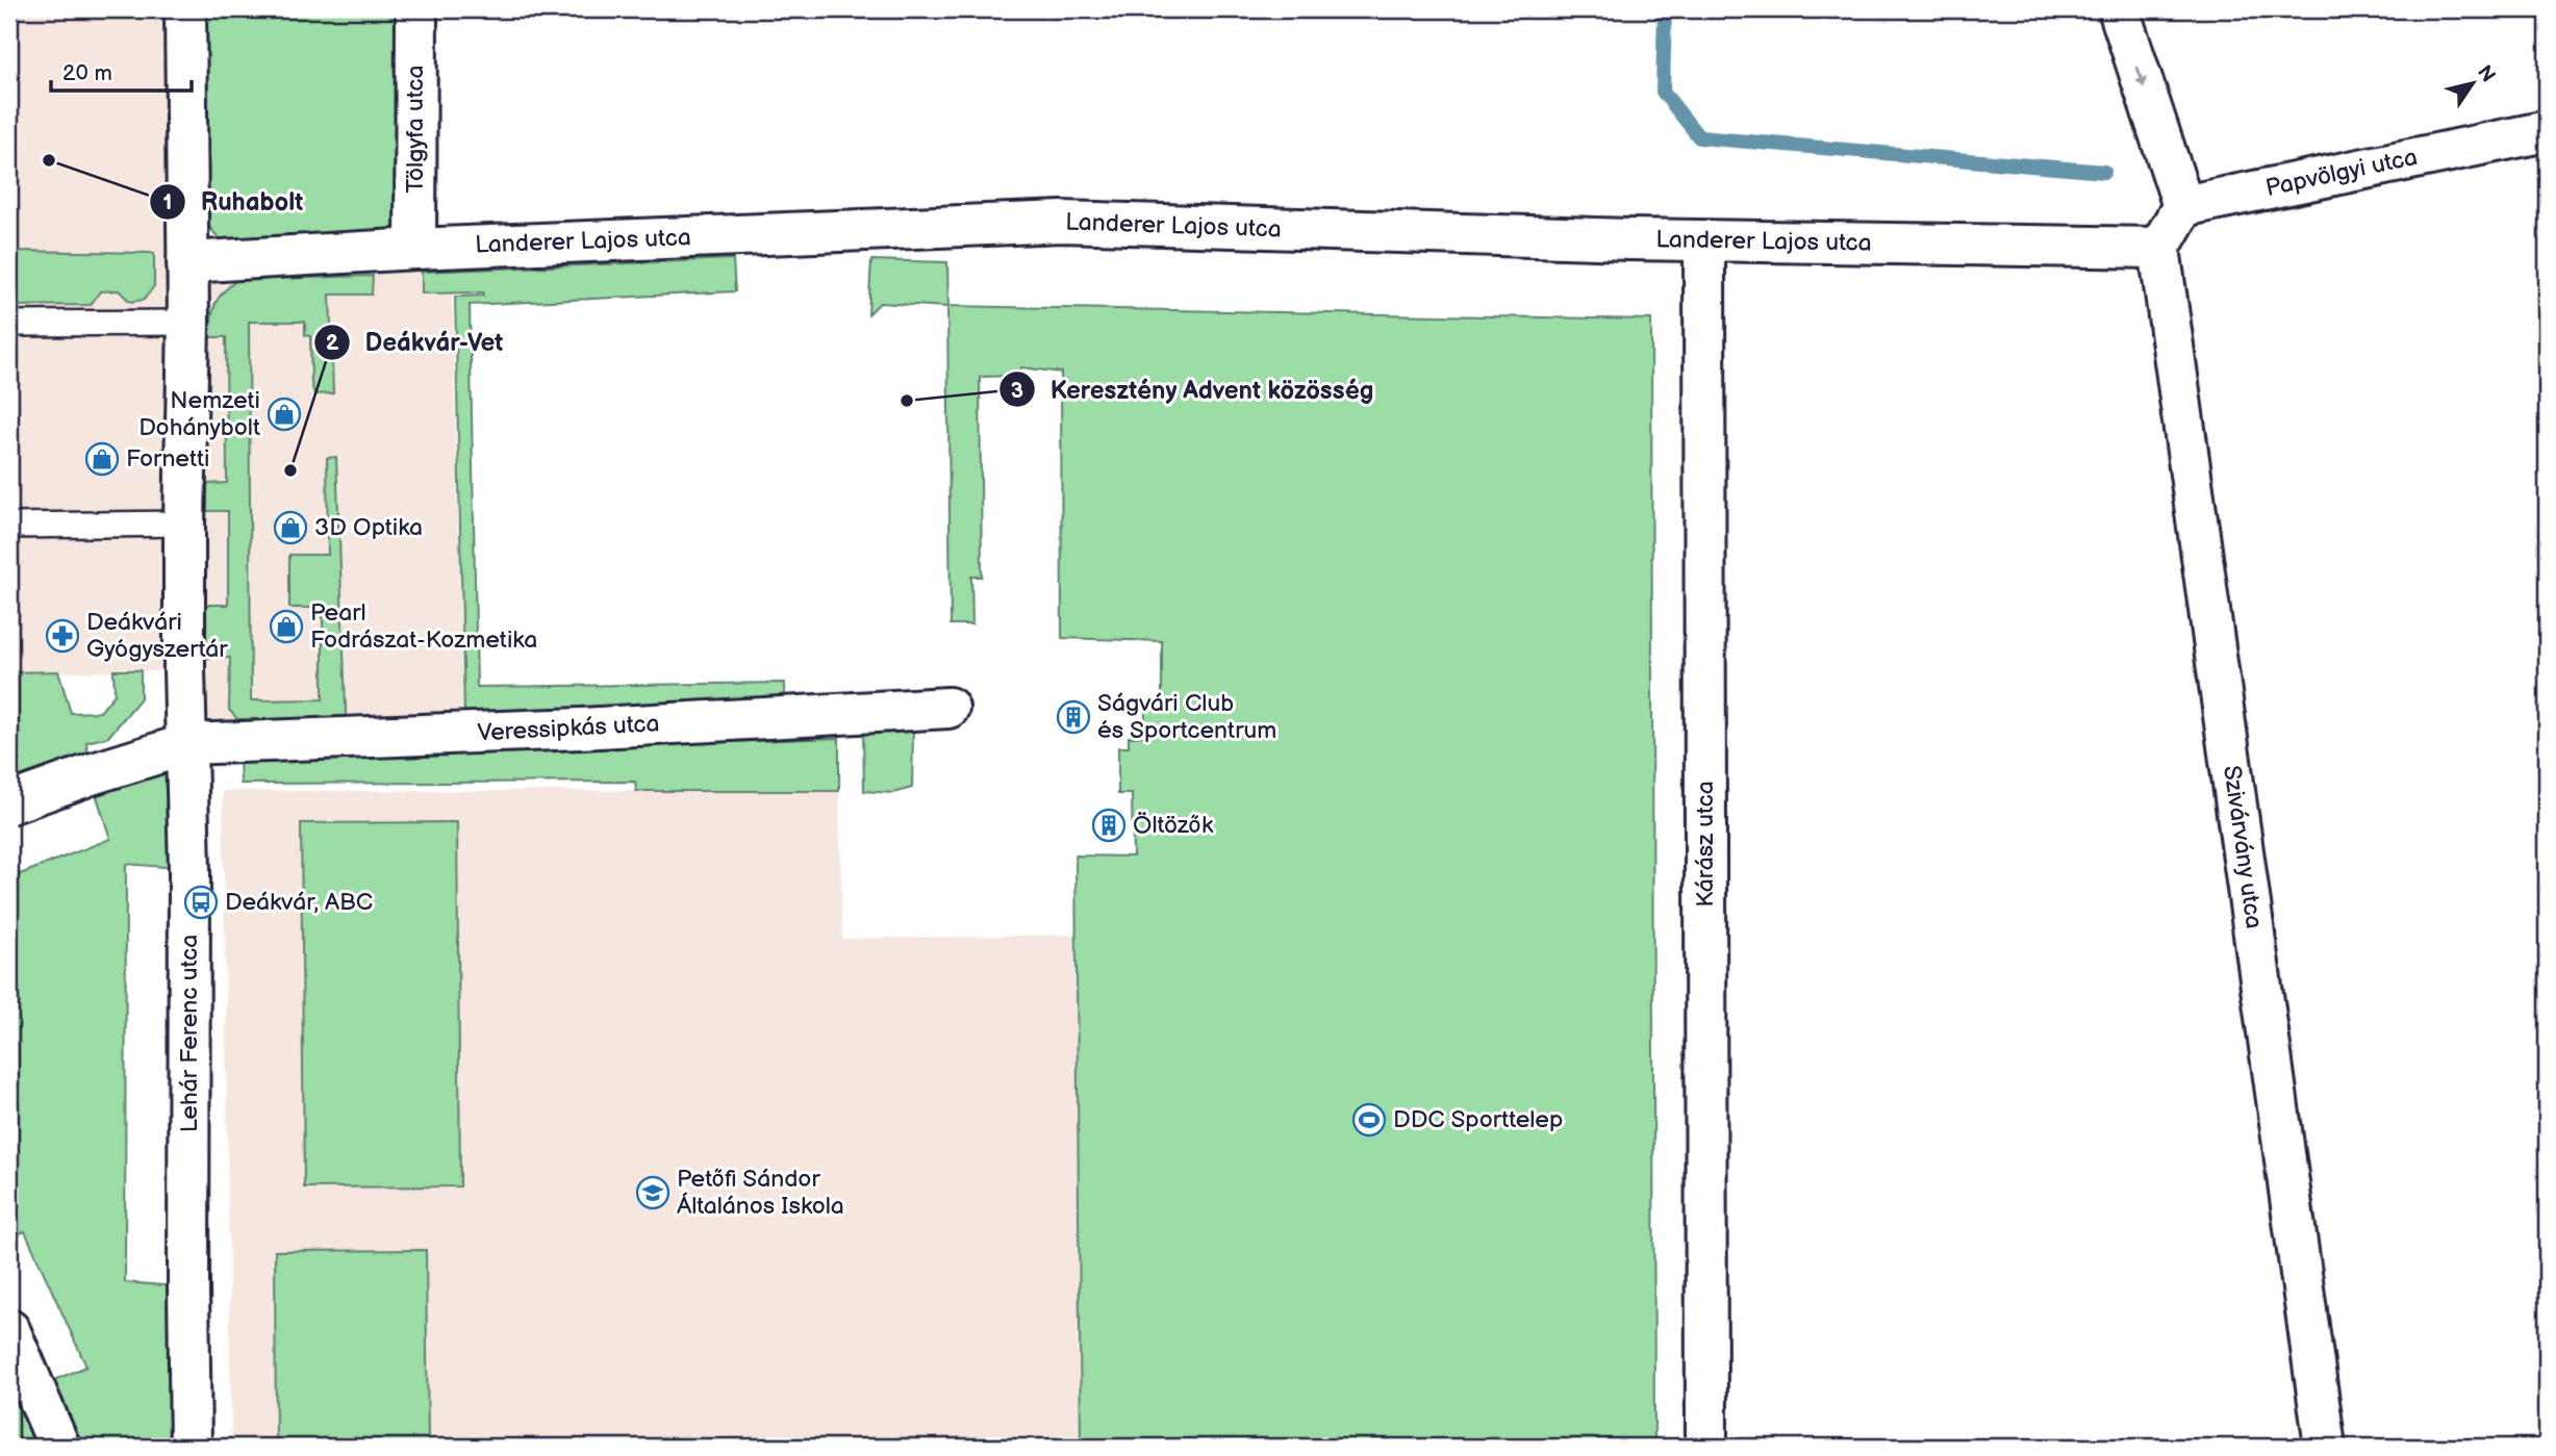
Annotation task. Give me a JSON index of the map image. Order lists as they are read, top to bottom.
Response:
{
  "streets": {
    "street": [
      "Tölgyfa utca",
      "Papvölgyi utca",
      "Landerer Lajos utca",
      "Veressipkás utca",
      "Kárász utca",
      "Szivárvány utca",
      "Lehár Ferenc utca"
    ]
  },
  "crossings": [
    ["Tölgyfa utca", "Landerer Lajos utca"],
    ["Landerer Lajos utca", "Kárász utca"],
    ["Landerer Lajos utca", "Szivárvány utca"],
    ["Landerer Lajos utca", "Lehár Ferenc utca"],
    ["Veressipkás utca", "Lehár Ferenc utca"]
  ],
  "places": {
    "other": ["Ruhabolt", "Keresztény Advent közösség", "Deákvár-Vet"],
    "shop": [
      "Nemzeti Dohánybolt",
      "Fornetti",
      "3D Optika",
      "Pearl Fodrászat-Kozmetika"
    ],
    "pharmacy": ["Deákvári Gyógyszertár"],
    "building": ["Ságvári Club és Sportcentrum", "Öltözők"],
    "bus stop": ["Deákvár, ABC"],
    "sports": ["DDC Sporttelep"],
    "school or university": ["Petőfi Sándor Általános Iskola"]
  },
  "scale_bar": "20 m",
  "north": "top right"
}
